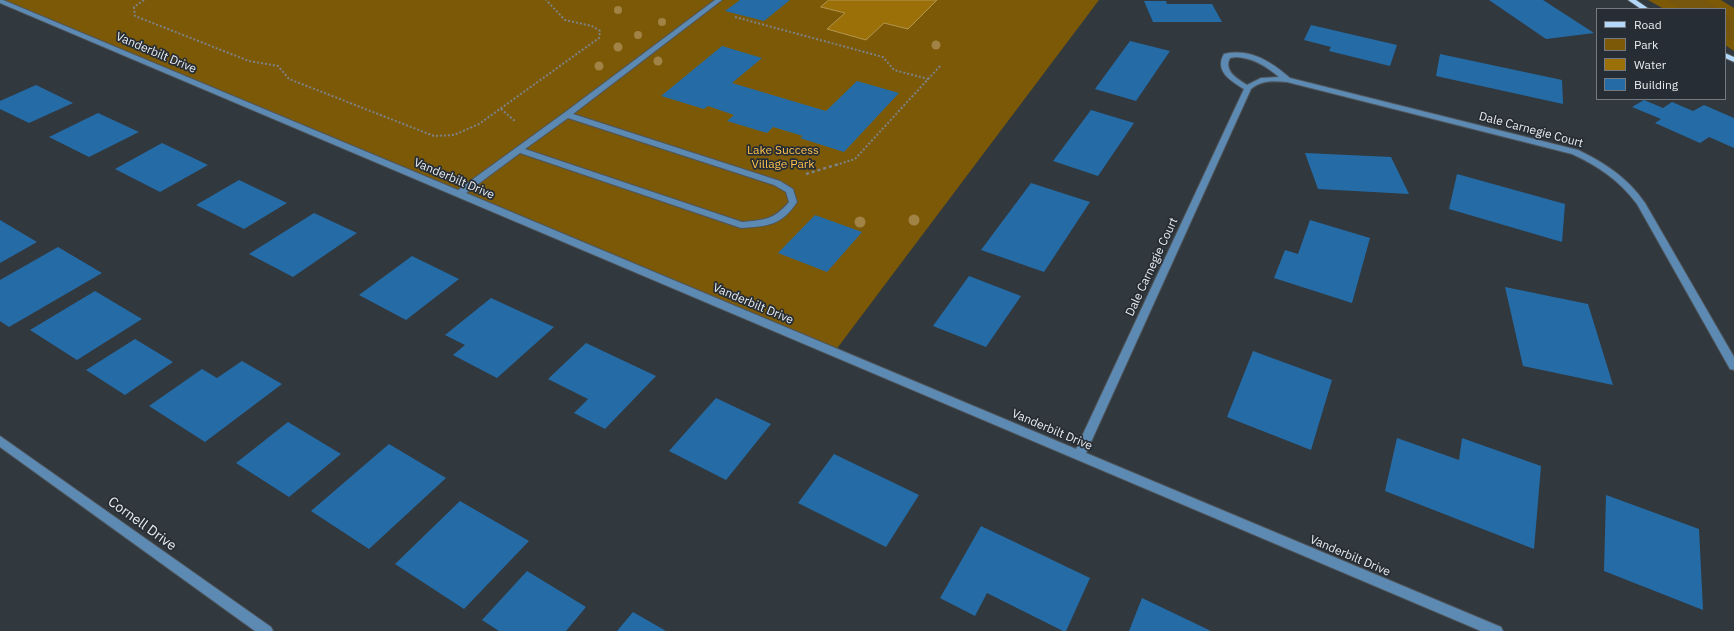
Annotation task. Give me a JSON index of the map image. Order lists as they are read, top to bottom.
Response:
{
  "streets": {
    "street": ["Vanderbilt Drive", "Dale Carnegie Court", "Cornell Drive"]
  },
  "crossings": [
    ["Vanderbilt Drive", "Dale Carnegie Court"]
  ],
  "parks": ["Lake Success Village Park"],
  "legend": [
    "Road",
    "Park",
    "Water",
    "Building"
  ]
}
